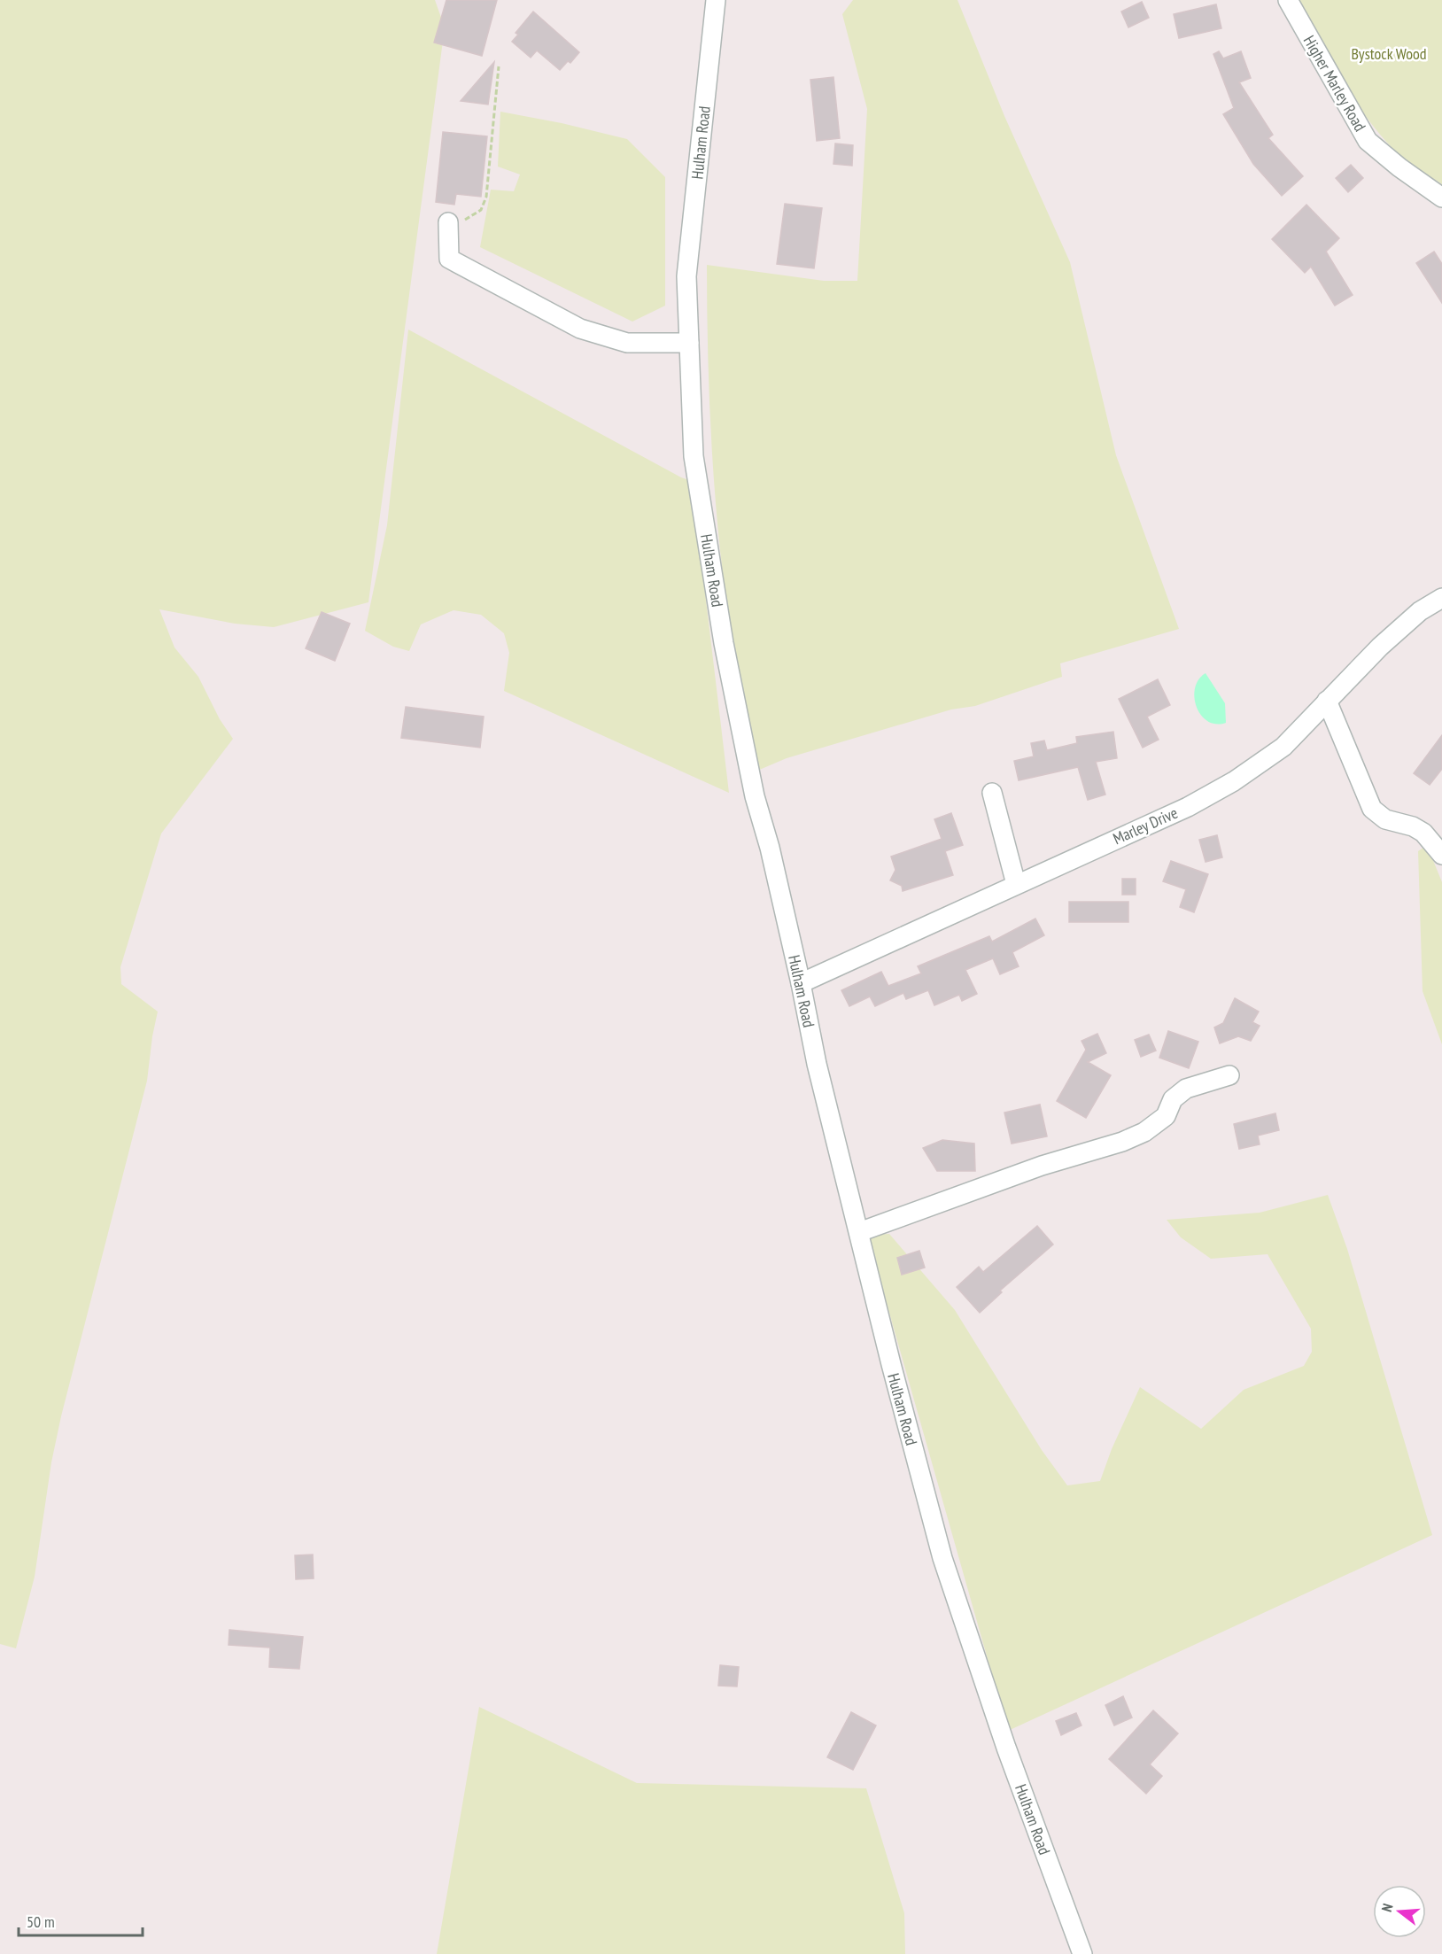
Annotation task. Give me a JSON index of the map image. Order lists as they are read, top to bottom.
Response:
{
  "streets": {
    "street": ["Higher Marley Road", "Hulham Road", "Marley Drive"]
  },
  "crossings": [
    ["Hulham Road", "Marley Drive"]
  ],
  "parks": ["Bystock Wood"],
  "scale_bar": "50 m",
  "north": "left"
}
